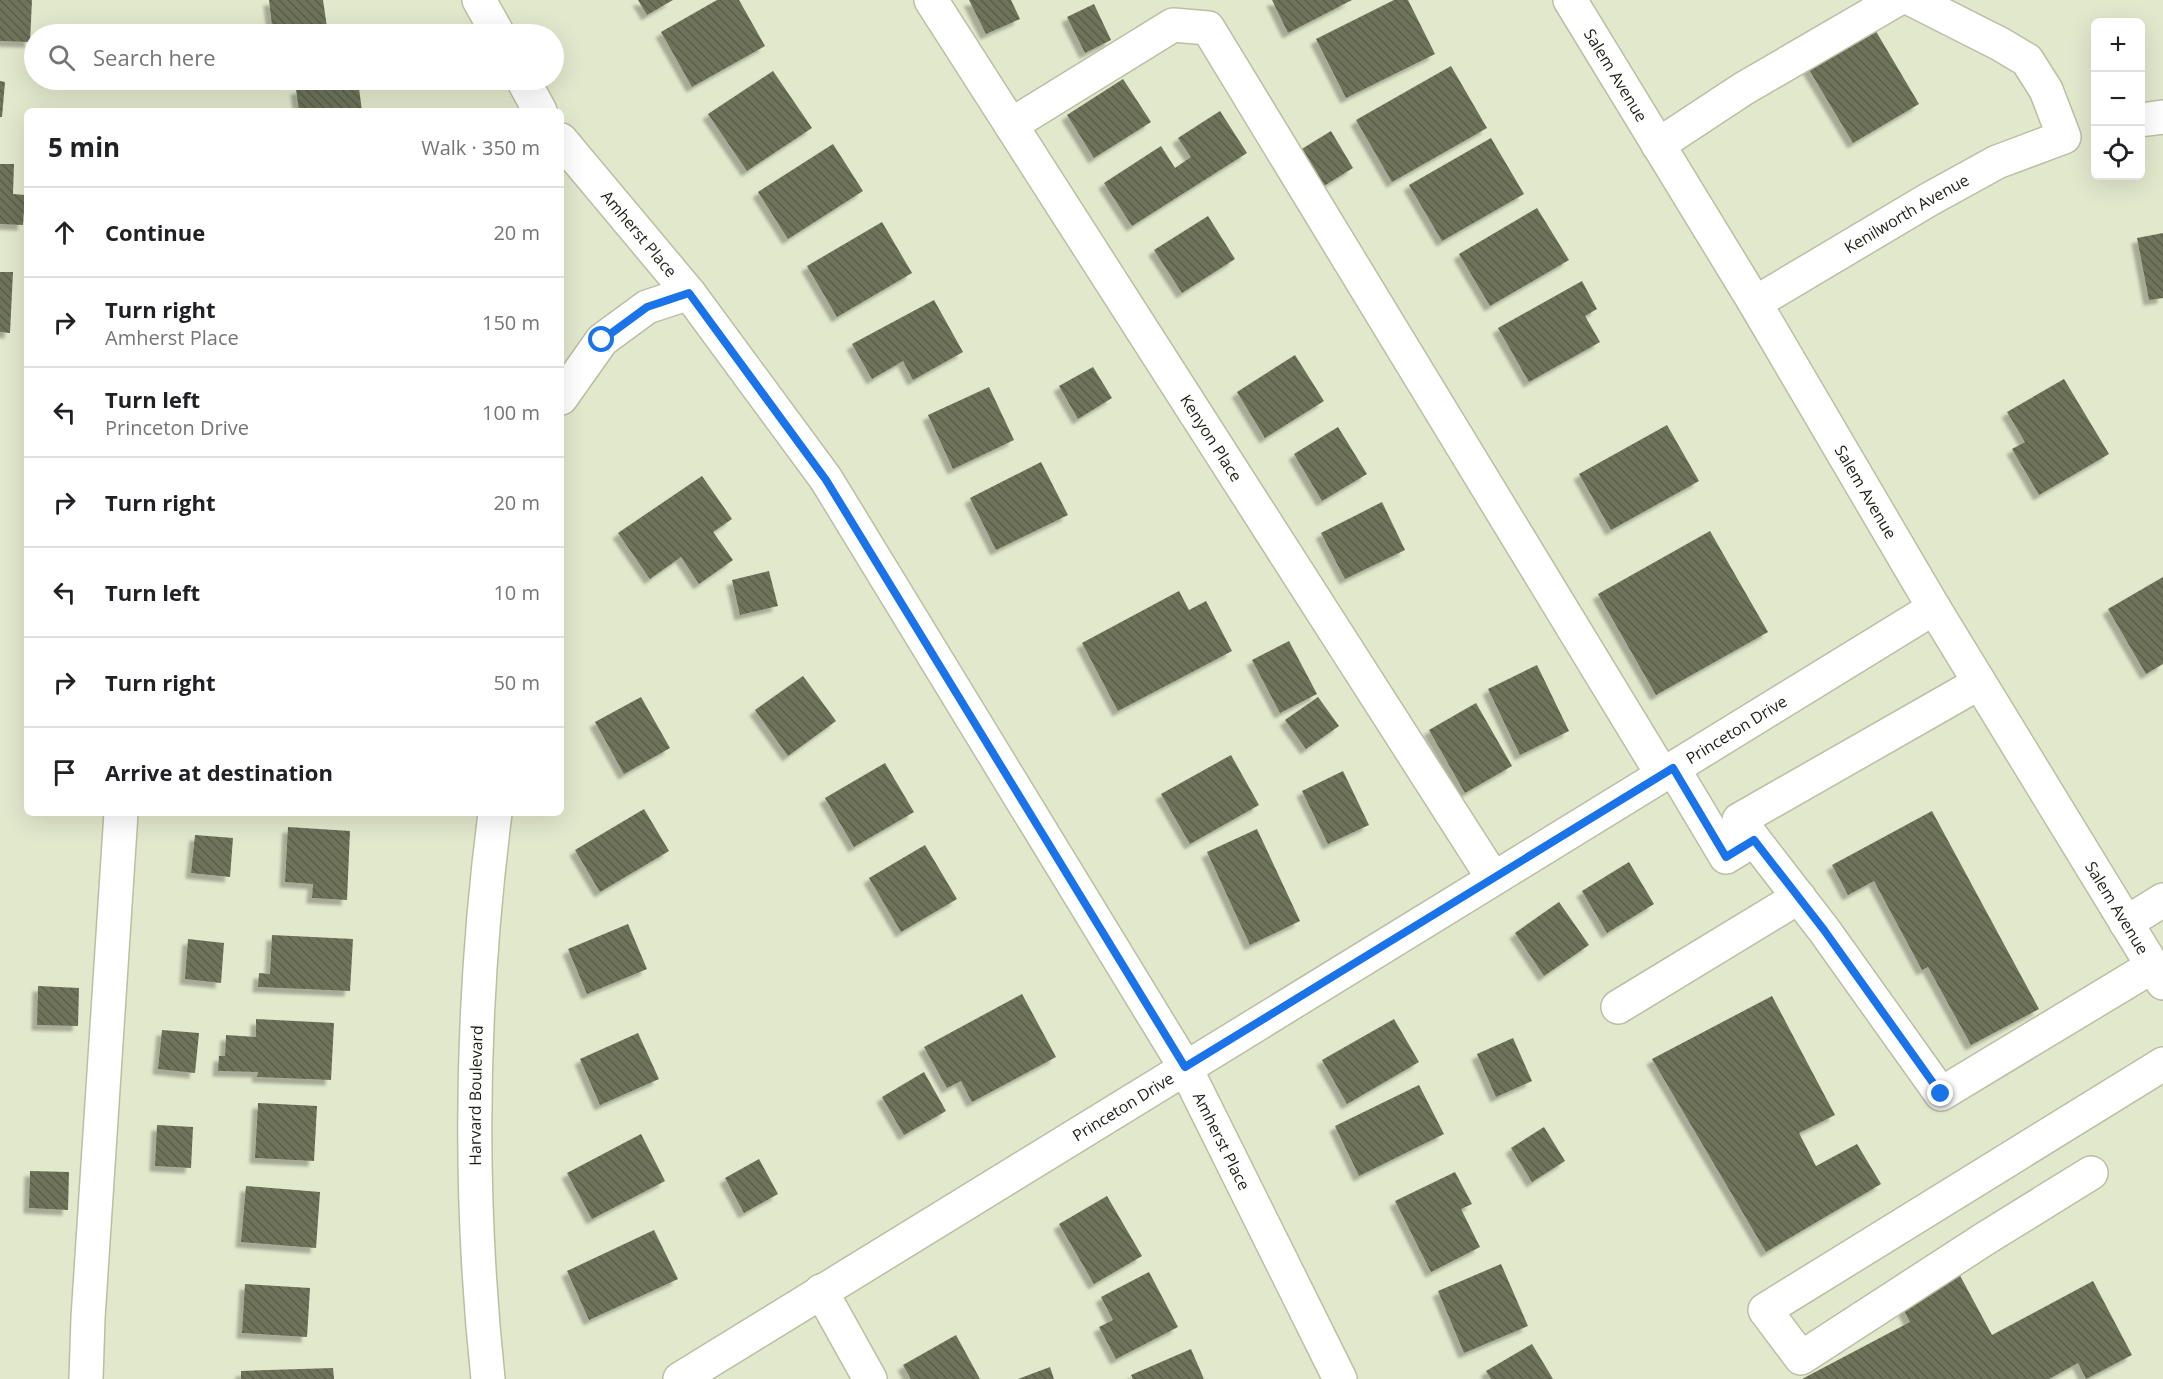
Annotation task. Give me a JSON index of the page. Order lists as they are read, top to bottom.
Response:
{
  "streets": {
    "street": [
      "Salem Avenue",
      "Kenilworth Avenue",
      "Amherst Place",
      "Kenyon Place",
      "Princeton Drive",
      "Harvard Boulevard"
    ]
  },
  "crossings": [
    ["Salem Avenue", "Kenilworth Avenue"],
    ["Salem Avenue", "Princeton Drive"],
    ["Amherst Place", "Princeton Drive"],
    ["Kenyon Place", "Princeton Drive"]
  ],
  "page": {
    "map_buttons": ["+", "−"],
    "search": "Search here",
    "heading": ["5 min", "Walk · 350 m"],
    "list": [
      ["Continue", "20 m"],
      ["Turn right", "Amherst Place", "150 m"],
      ["Turn left", "Princeton Drive", "100 m"],
      ["Turn right", "20 m"],
      ["Turn left", "10 m"],
      ["Turn right", "50 m"],
      "Arrive at destination"
    ]
  }
}
